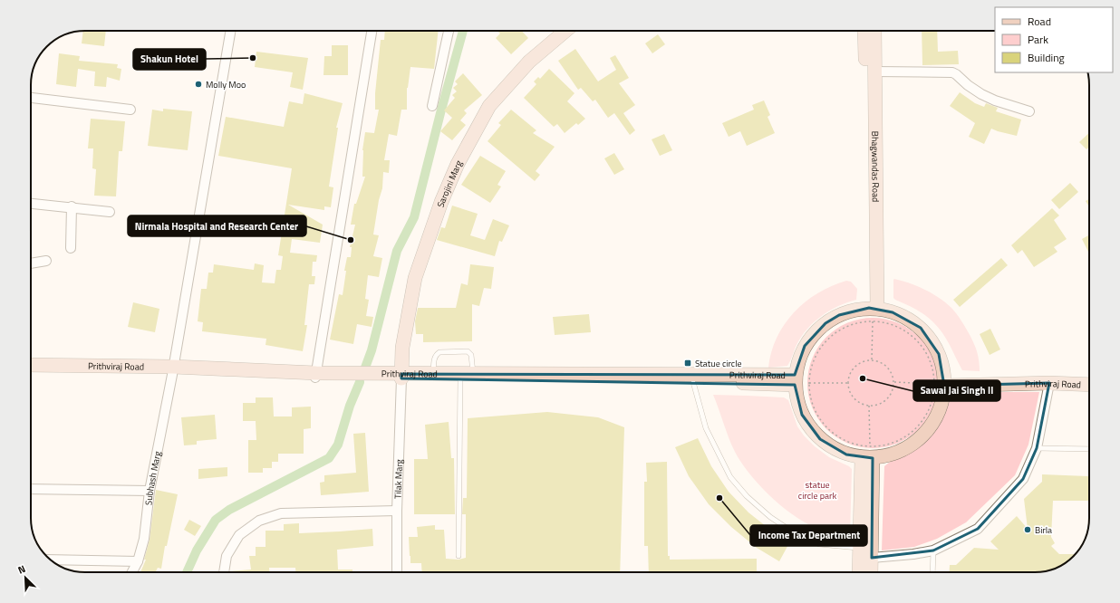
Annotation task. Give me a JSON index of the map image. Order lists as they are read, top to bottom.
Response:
{
  "streets": {
    "street": [
      "Bhagwandas Road",
      "Sarojini Marg",
      "Prithviraj Road",
      "Subhash Marg",
      "Tilak Marg"
    ]
  },
  "crossings": [
    ["Sarojini Marg", "Prithviraj Road"],
    ["Sarojini Marg", "Tilak Marg"],
    ["Prithviraj Road", "Subhash Marg"],
    ["Prithviraj Road", "Tilak Marg"]
  ],
  "parks": ["statue circle park"],
  "places": {
    "other": [
      "Shakun Hotel",
      "Molly Moo",
      "Nirmala Hospital and Research Center",
      "Sawai Jai Singh II",
      "Income Tax Department",
      "Birla"
    ],
    "transit": ["Statue circle"]
  },
  "legend": ["Road", "Park", "Building"],
  "north": "top left"
}
